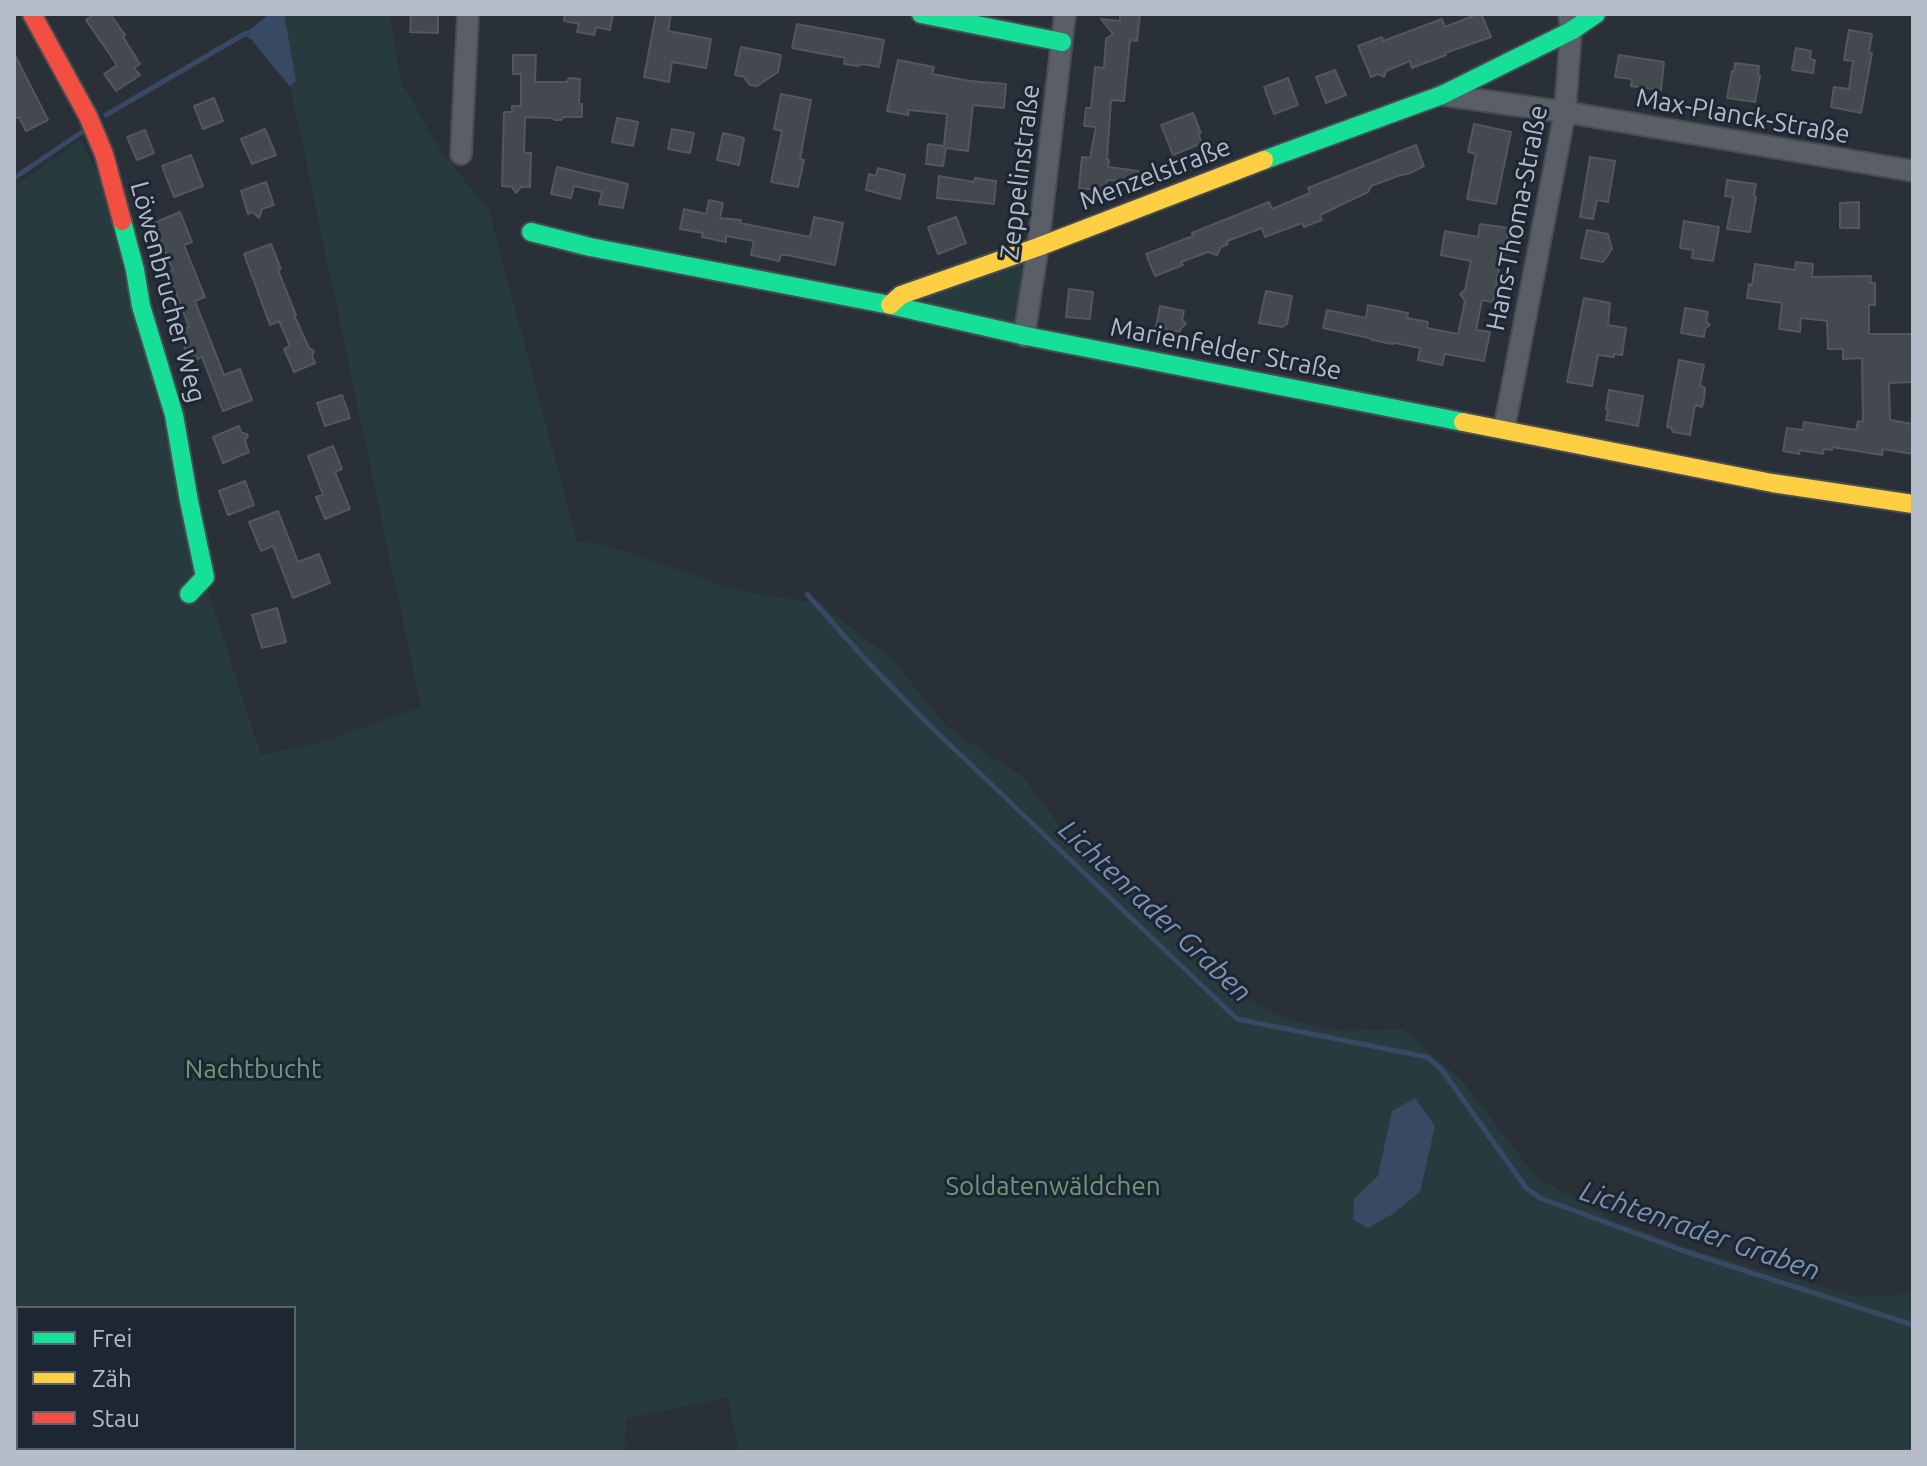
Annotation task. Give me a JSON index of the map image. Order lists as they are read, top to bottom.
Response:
{
  "streets": {
    "street": [
      "Max-Planck-Straße",
      "Zeppelinstraße",
      "Menzelstraße",
      "Hans-Thoma-Straße",
      "Löwenbrucher Weg",
      "Marienfelder Straße"
    ]
  },
  "crossings": [
    ["Max-Planck-Straße", "Menzelstraße"],
    ["Max-Planck-Straße", "Hans-Thoma-Straße"],
    ["Zeppelinstraße", "Menzelstraße"],
    ["Zeppelinstraße", "Marienfelder Straße"],
    ["Menzelstraße", "Hans-Thoma-Straße"],
    ["Menzelstraße", "Marienfelder Straße"],
    ["Hans-Thoma-Straße", "Marienfelder Straße"]
  ],
  "water": ["Lichtenrader Graben"],
  "parks": ["Nachtbucht", "Soldatenwäldchen"],
  "legend": ["Frei", "Zäh", "Stau"]
}
